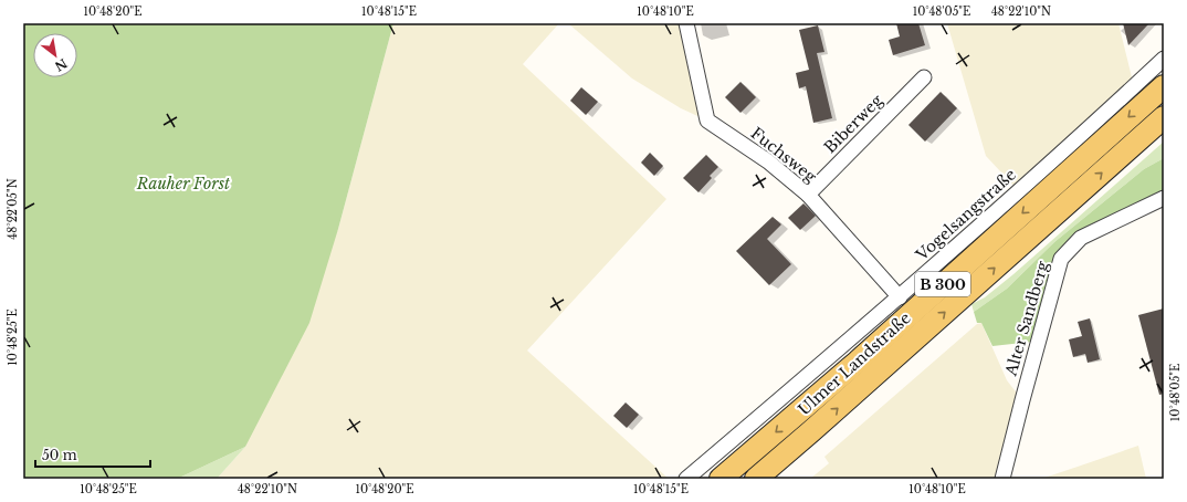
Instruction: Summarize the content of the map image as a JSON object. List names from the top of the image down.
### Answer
{
  "streets": {
    "main road": ["B 300", "Ulmer Landstraße"],
    "street": [
      "Biberweg",
      "Fuchsweg",
      "Vogelsangstraße",
      "Alter Sandberg"
    ]
  },
  "crossings": [
    ["Biberweg", "Fuchsweg"],
    ["Fuchsweg", "Vogelsangstraße"]
  ],
  "parks": ["Rauher Forst"],
  "scale_bar": "50 m",
  "north": "bottom right",
  "coordinates": [
    "10°48'20\"E",
    "10°48'15\"E",
    "10°48'10\"E",
    "10°48'05\"E",
    "48°22'10\"N",
    "48°22'05\"N",
    "10°48'25\"E"
  ]
}
